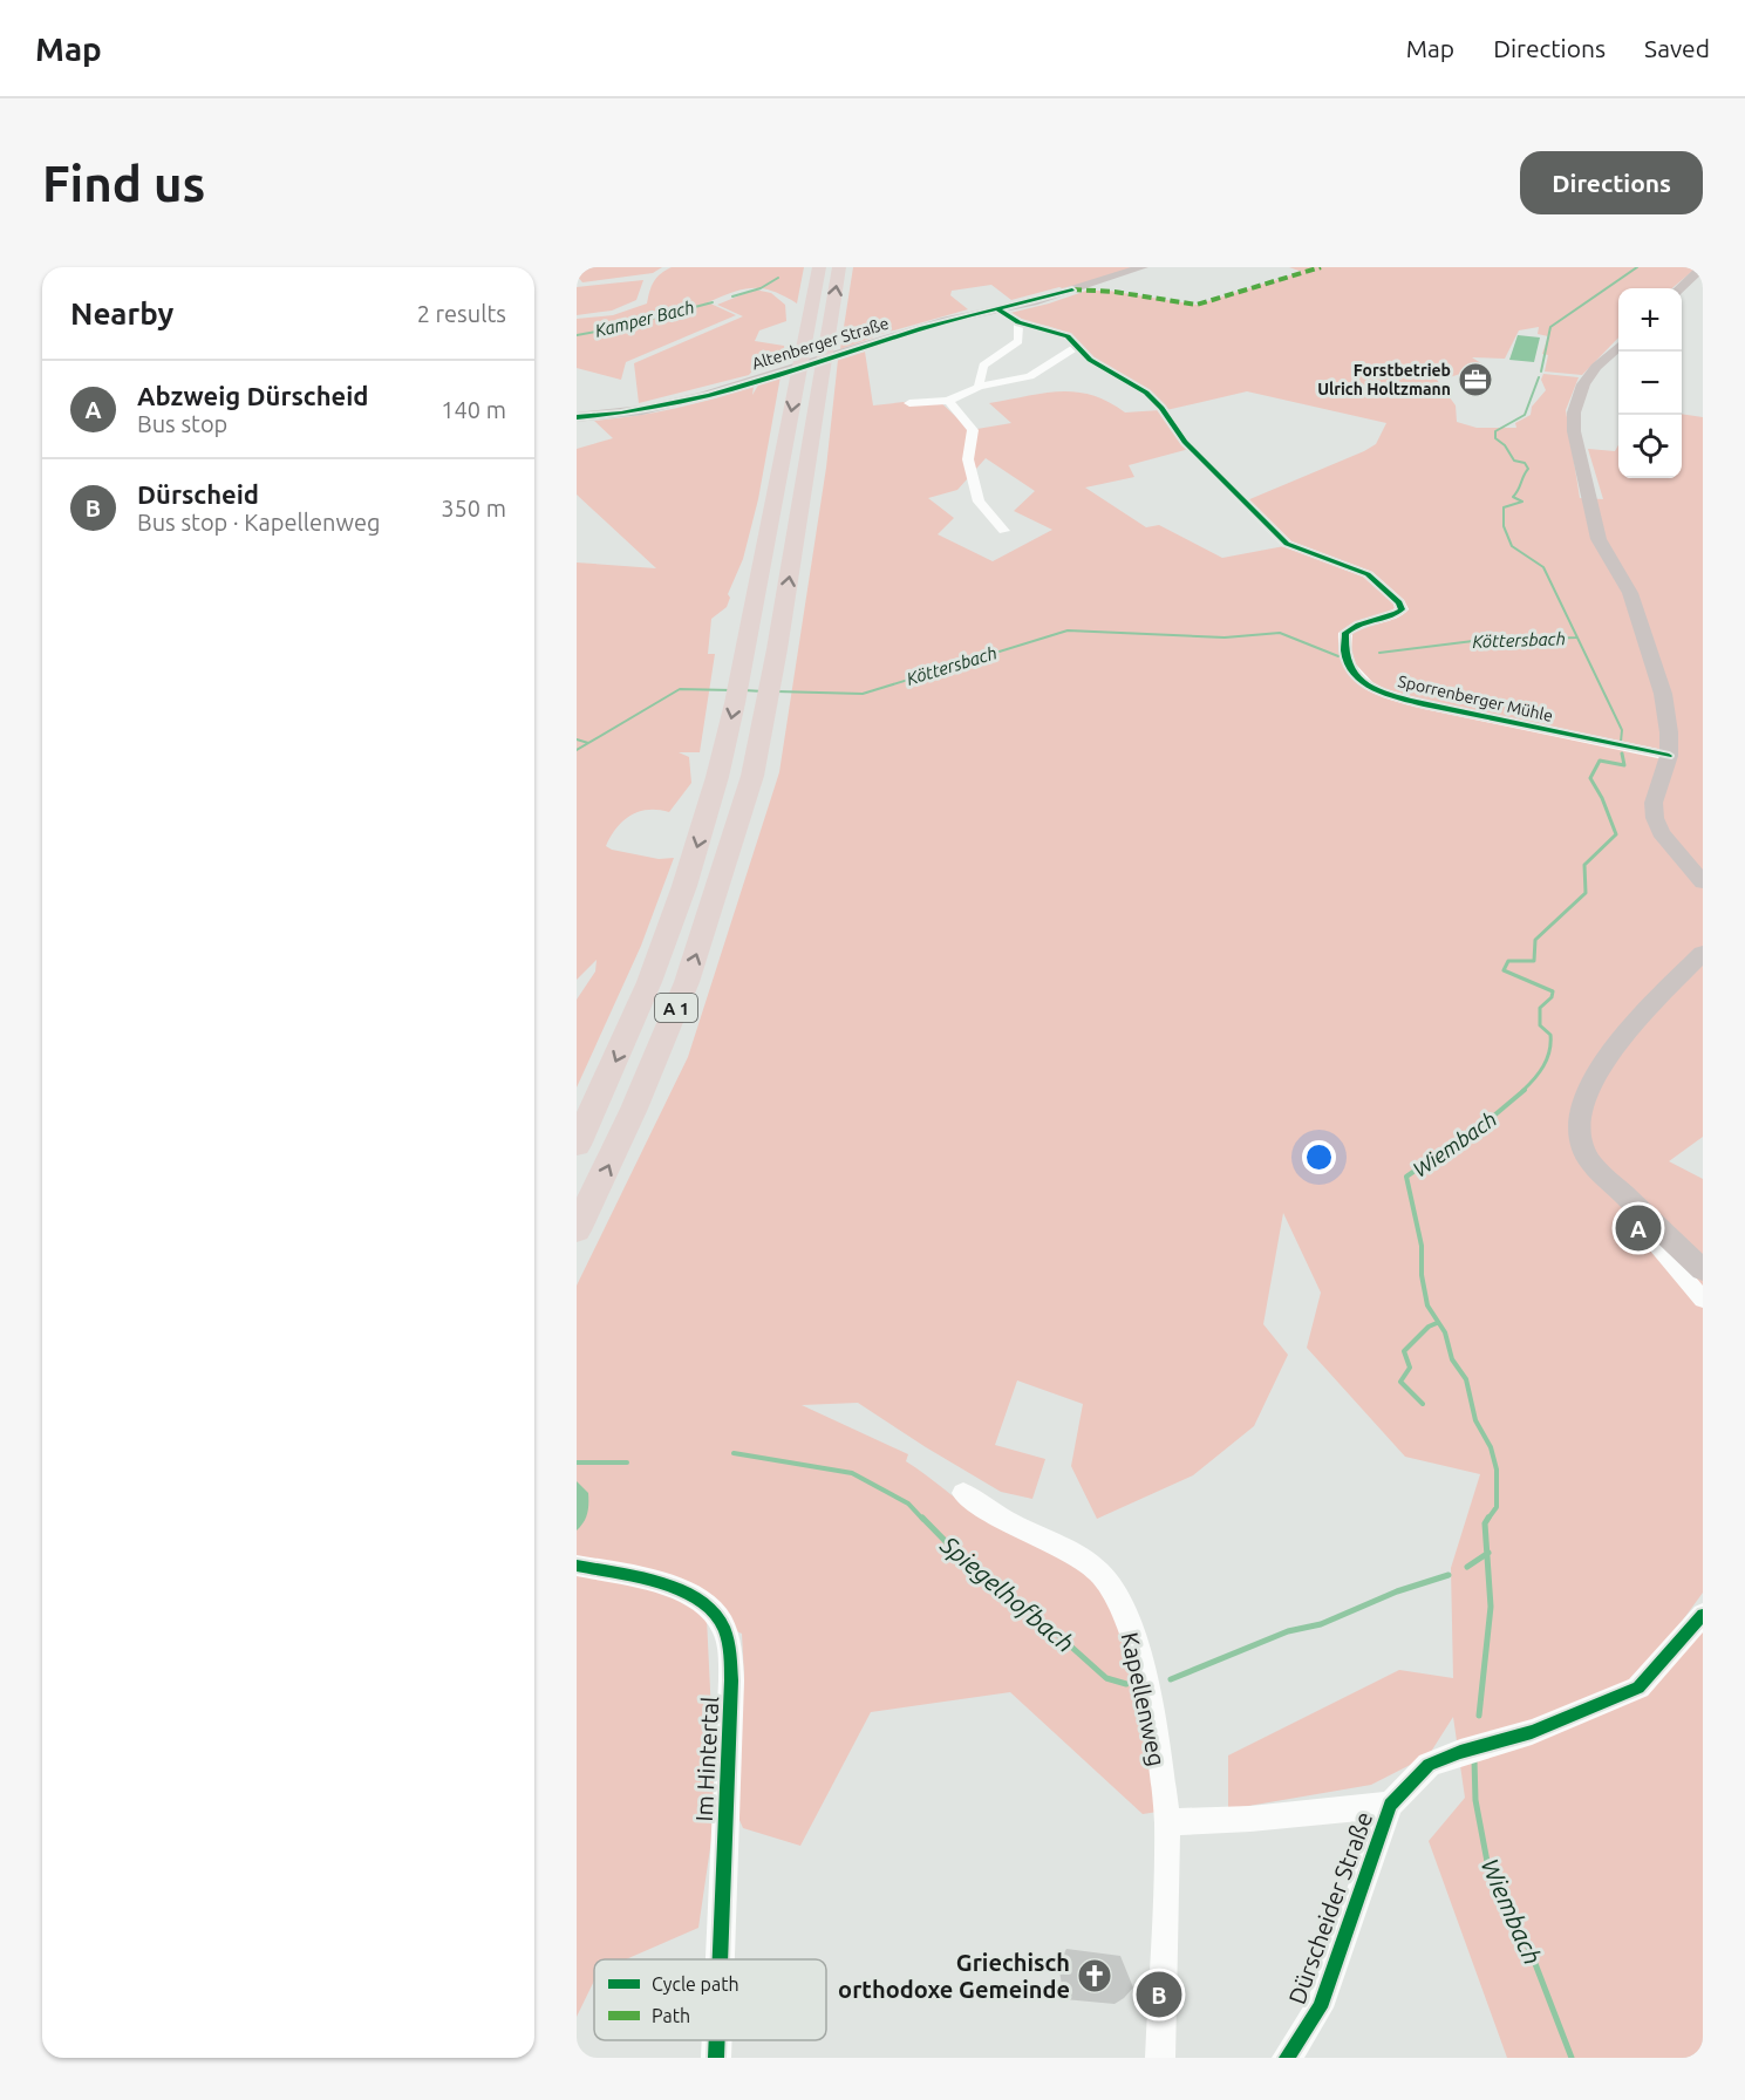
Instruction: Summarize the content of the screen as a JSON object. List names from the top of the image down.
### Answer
{
  "streets": {
    "highway": ["A 1"],
    "main road": ["Altenberger Straße"],
    "street": [
      "Sporrenberger Mühle",
      "Kapellenweg",
      "Im Hintertal",
      "Dürscheider Straße"
    ]
  },
  "crossings": [
    ["Altenberger Straße", "Sporrenberger Mühle"]
  ],
  "water": [
    "Kamper Bach",
    "Köttersbach",
    "Wiembach",
    "Spiegelhofbach"
  ],
  "places": {
    "office": ["Forstbetrieb Ulrich Holtzmann"],
    "church": ["Griechisch orthodoxe Gemeinde"]
  },
  "legend": ["Cycle path", "Path"],
  "page": {
    "header": "Map",
    "nav": ["Map", "Directions", "Saved"],
    "buttons": "Directions",
    "title": "Find us",
    "heading": ["Nearby", "2 results"],
    "map_buttons": ["+", "−"],
    "list": [
      {
        "mark": "A",
        "name": "Abzweig Dürscheid",
        "note": "Bus stop",
        "value": "140 m"
      },
      {
        "mark": "B",
        "name": "Dürscheid",
        "note": "Bus stop · Kapellenweg",
        "value": "350 m"
      }
    ],
    "pins": ["A", "B"]
  }
}
